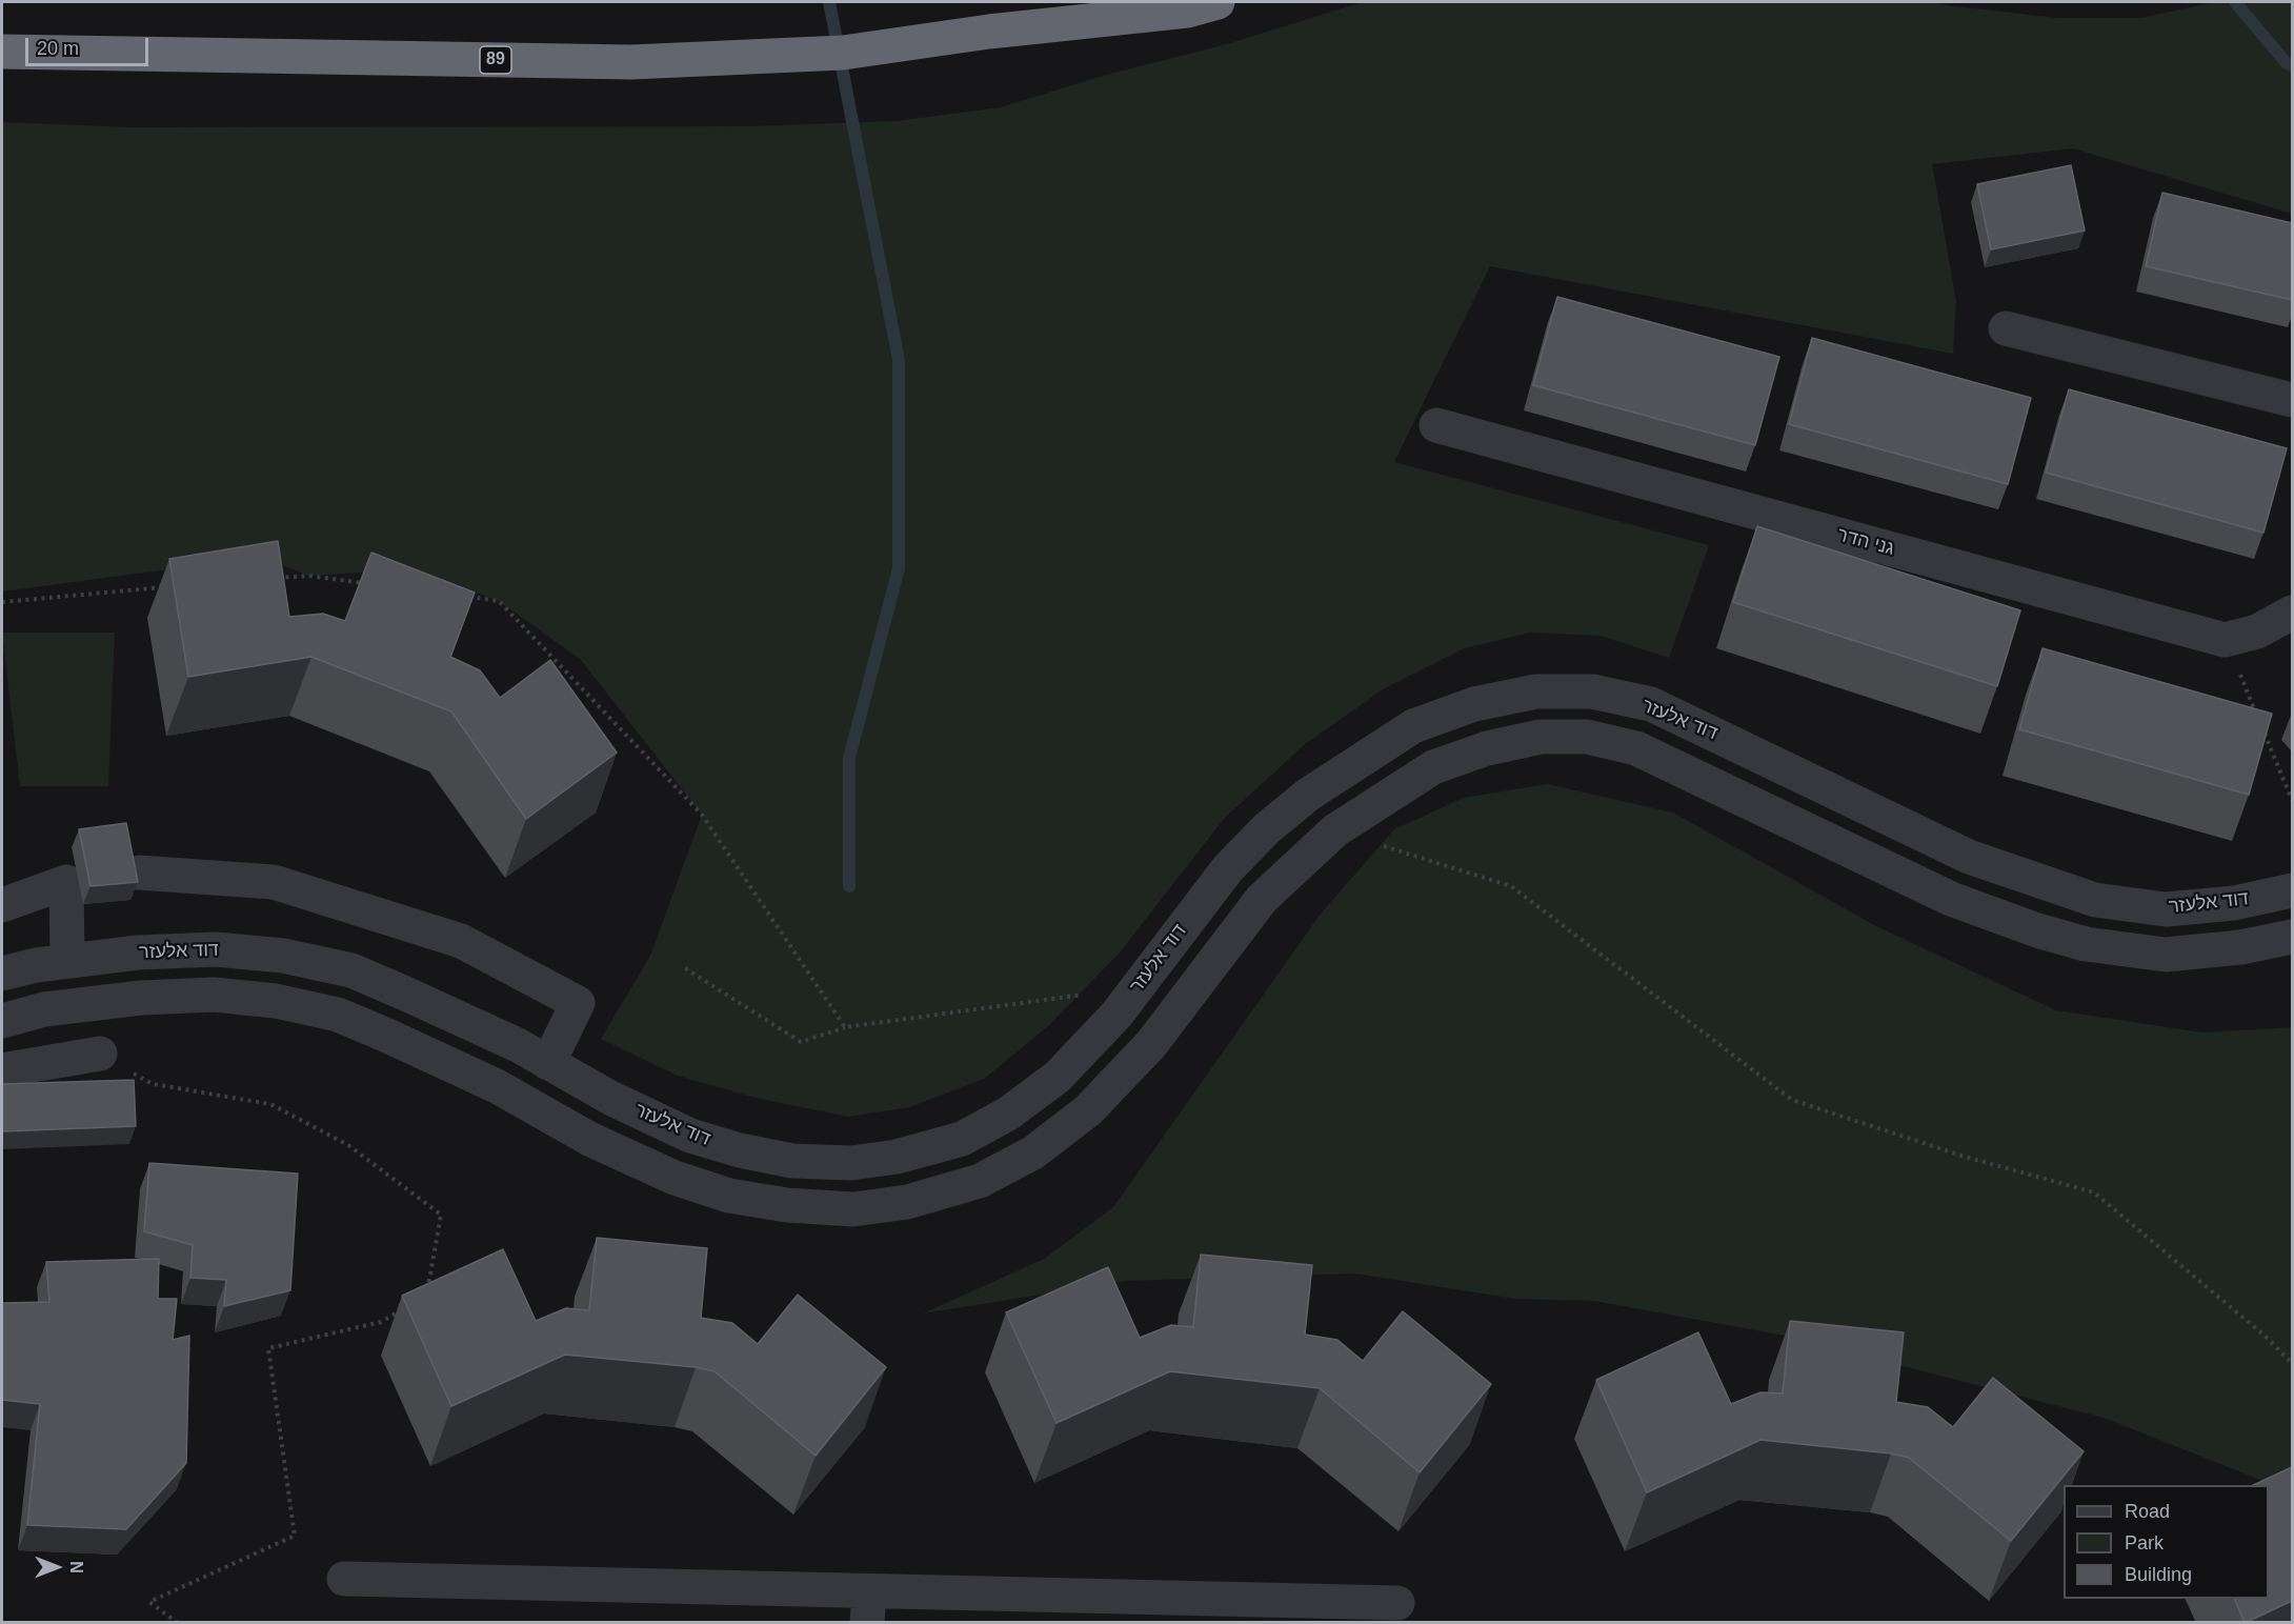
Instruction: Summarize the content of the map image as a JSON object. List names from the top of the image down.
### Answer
{
  "streets": {
    "highway": ["89"],
    "street": ["גני הדר", "דוד אלעזר"]
  },
  "legend": ["Road", "Park", "Building"],
  "scale_bar": "20 m",
  "north": "right"
}
